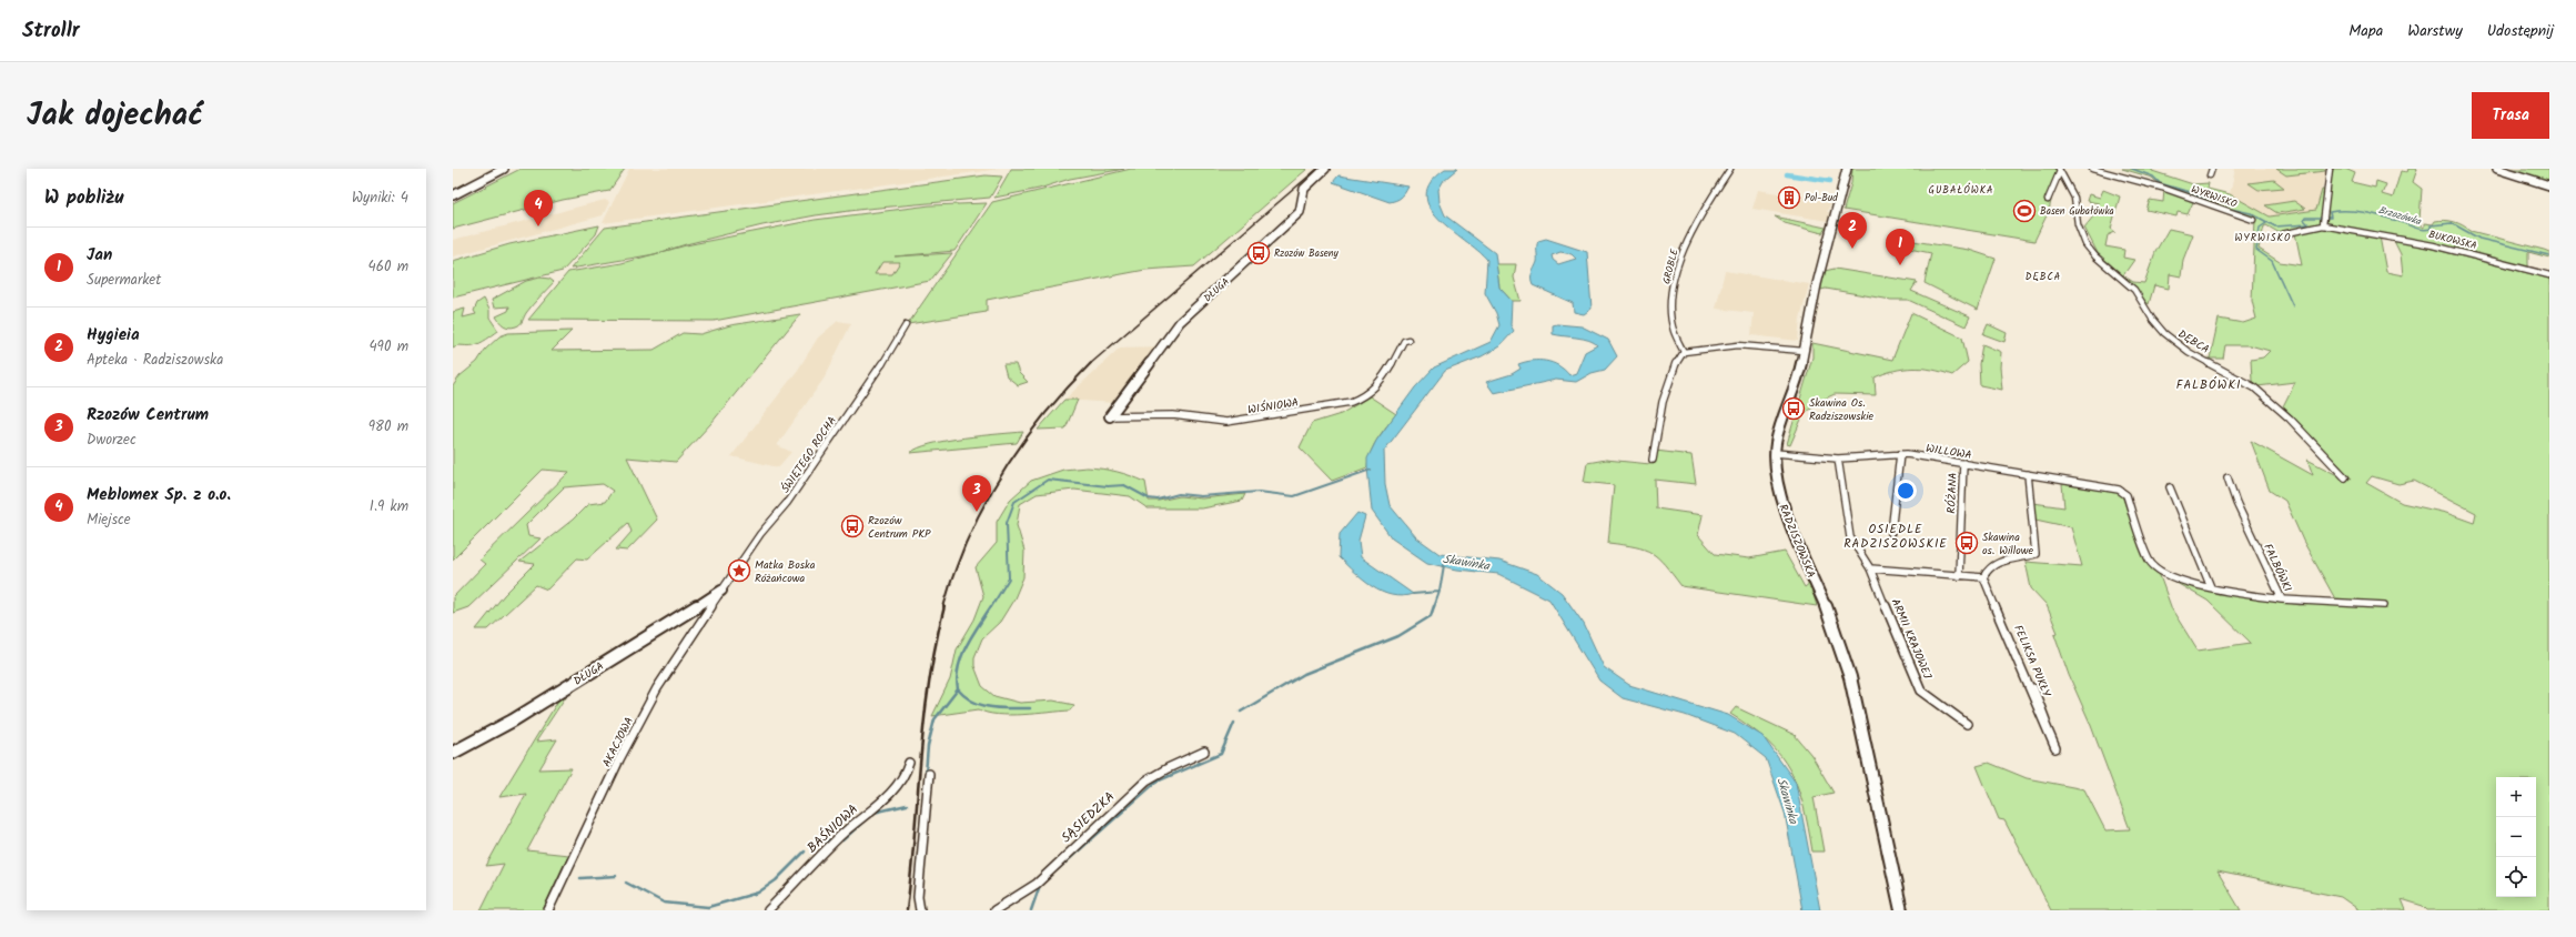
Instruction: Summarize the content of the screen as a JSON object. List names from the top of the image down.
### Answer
{
  "streets": {
    "street": [
      "WYRWISKO",
      "BUKOWSKA",
      "GROBLE",
      "DŁUGA",
      "DĘBCA",
      "WIŚNIOWA",
      "WILLOWA",
      "ŚWIĘTEGO ROCHA",
      "RÓŻANA",
      "RADZISZOWSKA",
      "FALBÓWKI",
      "ARMII KRAJOWEJ",
      "FELIKSA PUKŁY",
      "AKACJOWA",
      "SĄSIEDZKA",
      "BAŚNIOWA"
    ]
  },
  "crossings": [
    ["DŁUGA", "WIŚNIOWA"],
    ["DŁUGA", "ŚWIĘTEGO ROCHA"],
    ["DŁUGA", "AKACJOWA"],
    ["WILLOWA", "RÓŻANA"],
    ["WILLOWA", "RADZISZOWSKA"],
    ["WILLOWA", "FALBÓWKI"],
    ["WILLOWA", "ARMII KRAJOWEJ"],
    ["ŚWIĘTEGO ROCHA", "AKACJOWA"]
  ],
  "districts": [
    "GUBAŁÓWKA",
    "WYRWISKO",
    "DĘBCA",
    "FALBÓWKI",
    "OSIEDLE RADZISZOWSKIE"
  ],
  "water": ["Brzozówka", "Skawinka"],
  "places": {
    "building": ["Pol-Bud"],
    "sports": ["Basen Gubałówka"],
    "bus stop": [
      "Rzozów Baseny",
      "Skawina Os. Radziszowskie",
      "Rzozów Centrum PKP",
      "Skawina os. Willowe"
    ],
    "place": ["Matka Boska Różańcowa"]
  },
  "page": {
    "header": "Strollr",
    "nav": ["Mapa", "Warstwy", "Udostępnij"],
    "title": "Jak dojechać",
    "buttons": "Trasa",
    "heading": ["W pobliżu", "Wyniki: 4"],
    "pins": [
      "4",
      "2",
      "1",
      "3"
    ],
    "list": [
      {
        "mark": "1",
        "name": "Jan",
        "note": "Supermarket",
        "value": "460 m"
      },
      {
        "mark": "2",
        "name": "Hygieia",
        "note": "Apteka · Radziszowska",
        "value": "490 m"
      },
      {
        "mark": "3",
        "name": "Rzozów Centrum",
        "note": "Dworzec",
        "value": "980 m"
      },
      {
        "mark": "4",
        "name": "Meblomex Sp. z o.o.",
        "note": "Miejsce",
        "value": "1.9 km"
      }
    ],
    "map_buttons": ["+", "−"]
  }
}
